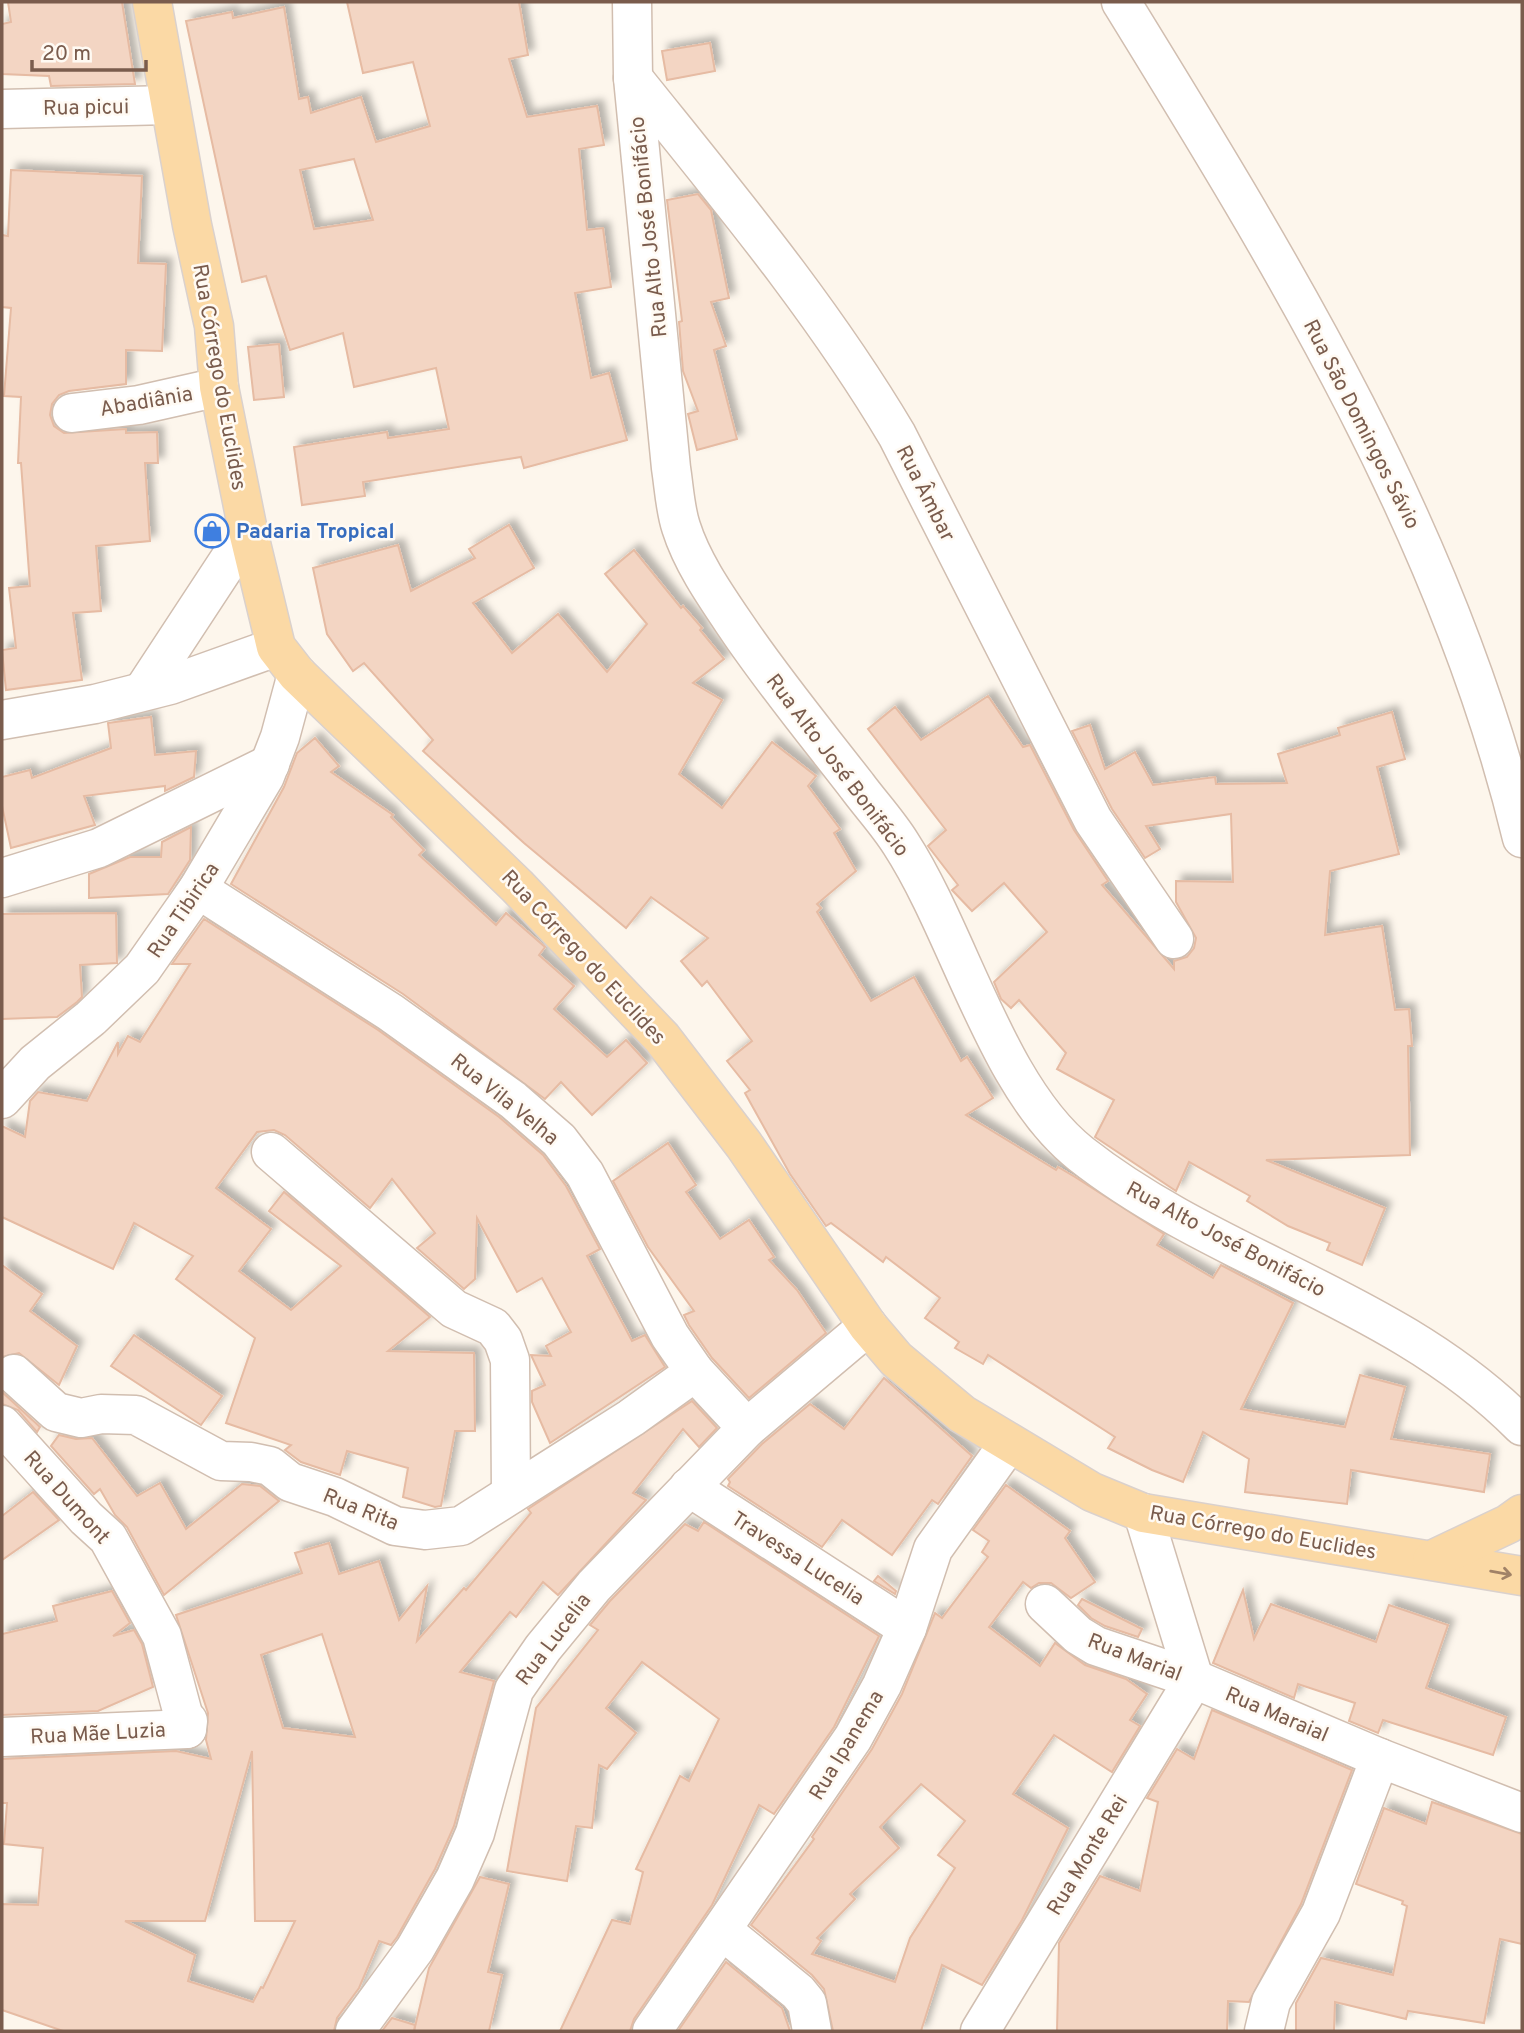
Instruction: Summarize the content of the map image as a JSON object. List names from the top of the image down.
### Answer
{
  "streets": {
    "main road": ["Rua Córrego do Euclides"],
    "street": [
      "Rua picui",
      "Rua Alto José Bonifácio",
      "Abadiânia",
      "Rua São Domingos Sávio",
      "Rua Âmbar",
      "Rua Tibirica",
      "Rua Vila Velha",
      "Rua Dumont",
      "Rua Rita",
      "Travessa Lucelia",
      "Rua Lucelia",
      "Rua Marial",
      "Rua Maraial",
      "Rua Mãe Luzia",
      "Rua Ipanema",
      "Rua Monte Rei"
    ]
  },
  "crossings": [
    ["Rua picui", "Rua Córrego do Euclides"],
    ["Rua Alto José Bonifácio", "Rua Âmbar"],
    ["Rua Córrego do Euclides", "Abadiânia"],
    ["Rua Córrego do Euclides", "Rua Tibirica"],
    ["Rua Córrego do Euclides", "Rua Lucelia"],
    ["Rua Córrego do Euclides", "Rua Ipanema"],
    ["Rua Tibirica", "Rua Vila Velha"],
    ["Rua Vila Velha", "Rua Rita"],
    ["Rua Vila Velha", "Rua Lucelia"],
    ["Rua Dumont", "Rua Mãe Luzia"],
    ["Travessa Lucelia", "Rua Lucelia"],
    ["Travessa Lucelia", "Rua Ipanema"],
    ["Rua Marial", "Rua Maraial"],
    ["Rua Marial", "Rua Monte Rei"],
    ["Rua Maraial", "Rua Monte Rei"]
  ],
  "places": {
    "shop": ["Padaria Tropical"]
  },
  "scale_bar": "20 m"
}
